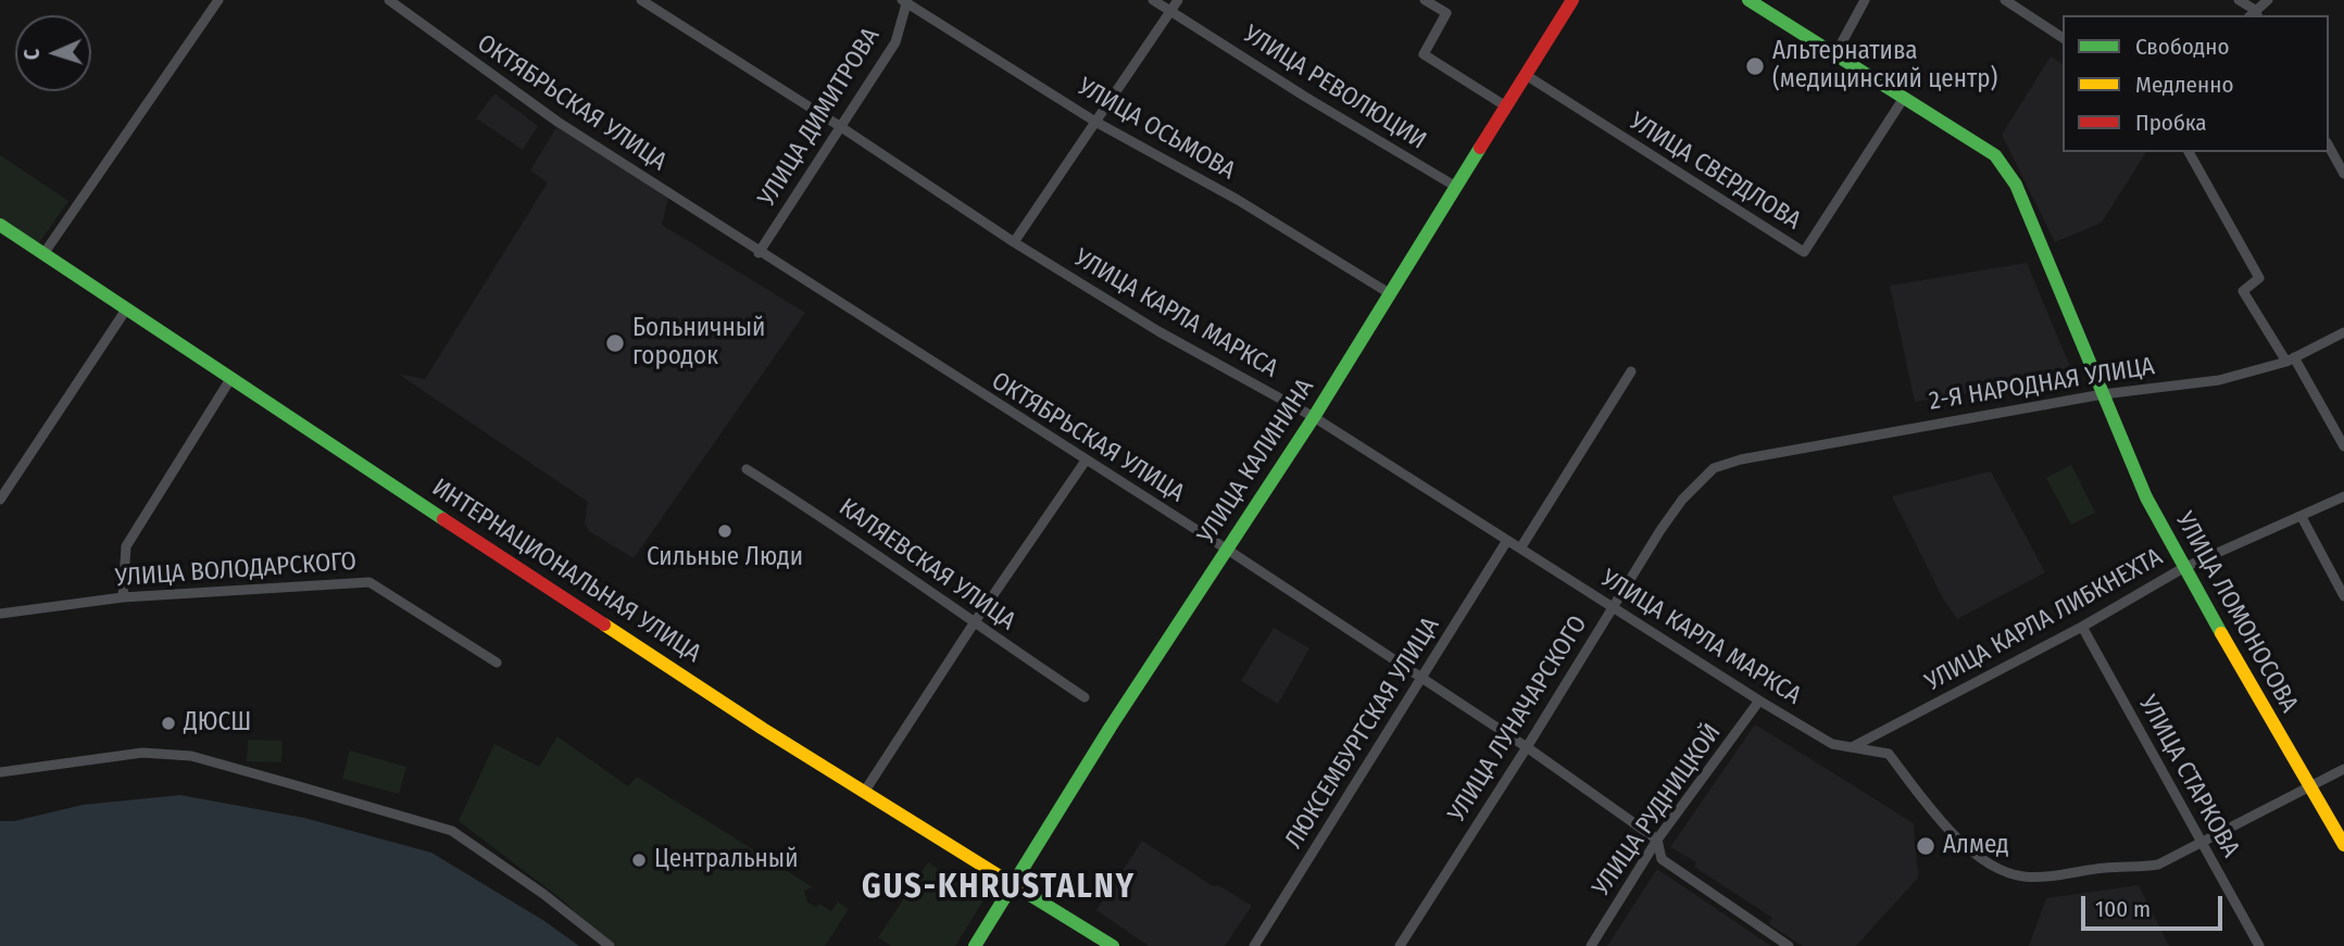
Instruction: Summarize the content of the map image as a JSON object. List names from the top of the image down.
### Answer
{
  "streets": {
    "main road": ["УЛИЦА КАЛИНИНА", "ИНТЕРНАЦИОНАЛЬНАЯ УЛИЦА", "УЛИЦА ЛОМОНОСОВА"],
    "street": [
      "УЛИЦА РЕВОЛЮЦИИ",
      "ОКТЯБРЬСКАЯ УЛИЦА",
      "УЛИЦА ДИМИТРОВА",
      "УЛИЦА ОСЬМОВА",
      "УЛИЦА СВЕРДЛОВА",
      "УЛИЦА КАРЛА МАРКСА",
      "2-Я НАРОДНАЯ УЛИЦА",
      "КАЛЯЕВСКАЯ УЛИЦА",
      "УЛИЦА ВОЛОДАРСКОГО",
      "УЛИЦА КАРЛА ЛИБКНЕХТА",
      "УЛИЦА ЛУНАЧАРСКОГО",
      "ЛЮКСЕМБУРГСКАЯ УЛИЦА",
      "УЛИЦА СТАРКОВА",
      "УЛИЦА РУДНИЦКОЙ"
    ]
  },
  "crossings": [
    ["УЛИЦА РЕВОЛЮЦИИ", "УЛИЦА КАЛИНИНА"],
    ["ОКТЯБРЬСКАЯ УЛИЦА", "УЛИЦА ДИМИТРОВА"],
    ["ОКТЯБРЬСКАЯ УЛИЦА", "УЛИЦА КАЛИНИНА"],
    ["ОКТЯБРЬСКАЯ УЛИЦА", "УЛИЦА ЛУНАЧАРСКОГО"],
    ["ОКТЯБРЬСКАЯ УЛИЦА", "ЛЮКСЕМБУРГСКАЯ УЛИЦА"],
    ["ОКТЯБРЬСКАЯ УЛИЦА", "УЛИЦА РУДНИЦКОЙ"],
    ["УЛИЦА ДИМИТРОВА", "УЛИЦА ОСЬМОВА"],
    ["УЛИЦА ДИМИТРОВА", "УЛИЦА КАРЛА МАРКСА"],
    ["УЛИЦА ОСЬМОВА", "УЛИЦА КАЛИНИНА"],
    ["УЛИЦА СВЕРДЛОВА", "УЛИЦА КАЛИНИНА"],
    ["УЛИЦА СВЕРДЛОВА", "УЛИЦА ЛОМОНОСОВА"],
    ["УЛИЦА КАРЛА МАРКСА", "УЛИЦА КАЛИНИНА"],
    ["УЛИЦА КАРЛА МАРКСА", "УЛИЦА ЛОМОНОСОВА"],
    ["УЛИЦА КАРЛА МАРКСА", "УЛИЦА КАРЛА ЛИБКНЕХТА"],
    ["УЛИЦА КАРЛА МАРКСА", "УЛИЦА ЛУНАЧАРСКОГО"],
    ["УЛИЦА КАРЛА МАРКСА", "ЛЮКСЕМБУРГСКАЯ УЛИЦА"],
    ["УЛИЦА КАРЛА МАРКСА", "УЛИЦА СТАРКОВА"],
    ["УЛИЦА КАРЛА МАРКСА", "УЛИЦА РУДНИЦКОЙ"],
    ["2-Я НАРОДНАЯ УЛИЦА", "УЛИЦА ЛОМОНОСОВА"],
    ["2-Я НАРОДНАЯ УЛИЦА", "УЛИЦА ЛУНАЧАРСКОГО"],
    ["УЛИЦА КАЛИНИНА", "ИНТЕРНАЦИОНАЛЬНАЯ УЛИЦА"],
    ["УЛИЦА ЛОМОНОСОВА", "УЛИЦА КАРЛА ЛИБКНЕХТА"],
    ["УЛИЦА КАРЛА ЛИБКНЕХТА", "УЛИЦА СТАРКОВА"]
  ],
  "districts": ["GUS-KHRUSTALNY"],
  "places": [
    "Альтернатива (медицинский центр)",
    "Больничный городок",
    "Сильные Люди",
    "ДЮСШ",
    "Алмед",
    "Центральный"
  ],
  "legend": ["Свободно", "Медленно", "Пробка"],
  "scale_bar": "100 m",
  "north": "left"
}
